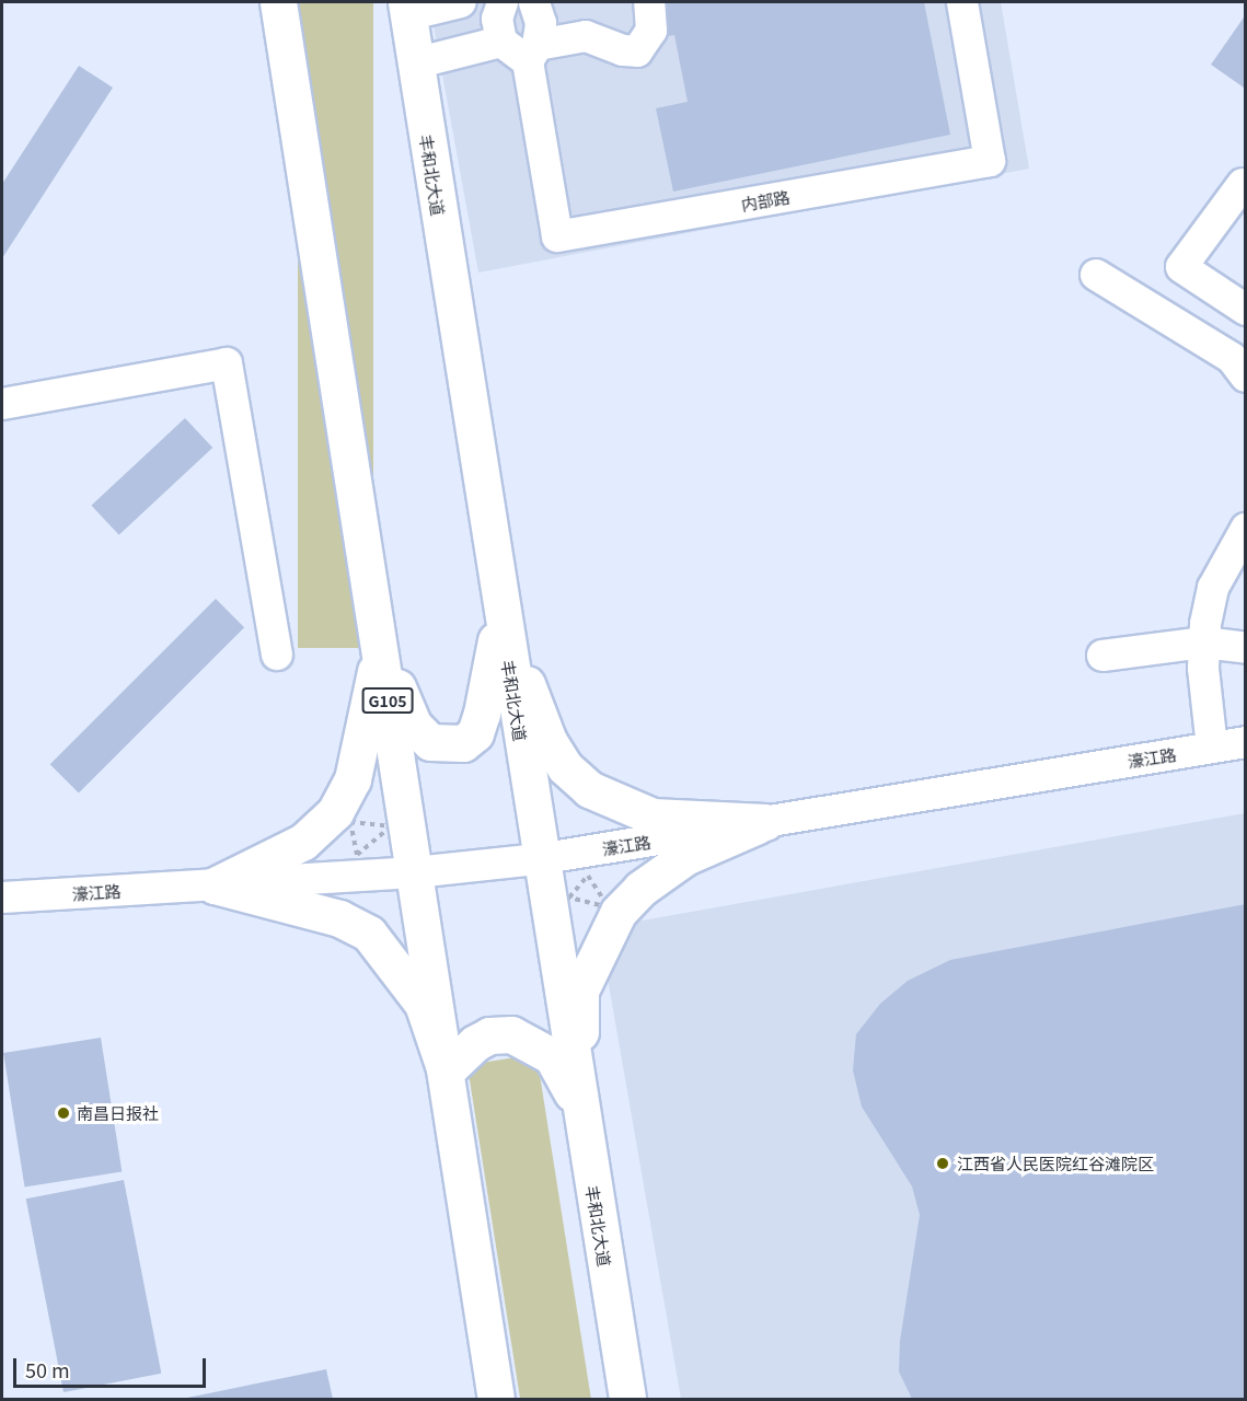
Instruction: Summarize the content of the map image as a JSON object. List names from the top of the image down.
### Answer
{
  "streets": {
    "highway": ["丰和北大道", "G105"],
    "street": ["内部路", "濠江路"]
  },
  "crossings": [
    ["丰和北大道", "濠江路"],
    ["G105", "濠江路"]
  ],
  "places": ["南昌日报社", "江西省人民医院红谷滩院区"],
  "scale_bar": "50 m"
}
